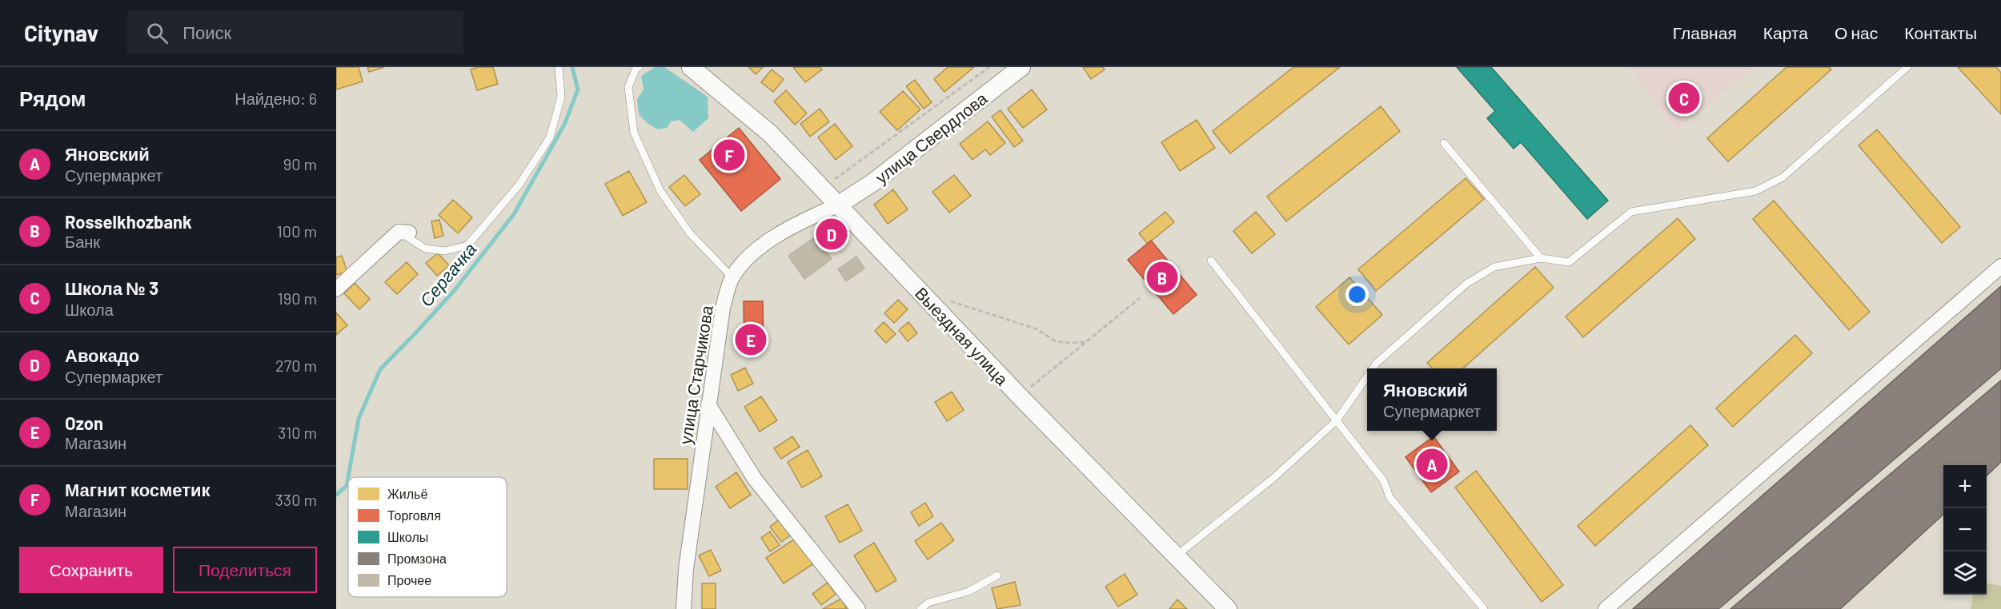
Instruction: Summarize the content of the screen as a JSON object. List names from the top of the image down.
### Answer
{
  "streets": {
    "street": ["улица Свердлова", "Выездная улица", "улица Старчикова"]
  },
  "crossings": [
    ["улица Свердлова", "Выездная улица"],
    ["улица Свердлова", "улица Старчикова"],
    ["Выездная улица", "улица Старчикова"]
  ],
  "water": ["Сергачка"],
  "legend": [
    "Жильё",
    "Торговля",
    "Школы",
    "Промзона",
    "Прочее"
  ],
  "page": {
    "header": "Citynav",
    "search": "Поиск",
    "nav": [
      "Главная",
      "Карта",
      "О нас",
      "Контакты"
    ],
    "heading": ["Рядом", "Найдено: 6"],
    "pins": [
      "C",
      "F",
      "D",
      "B",
      "E",
      "A"
    ],
    "list": [
      {
        "mark": "A",
        "name": "Яновский",
        "note": "Супермаркет",
        "value": "90 m"
      },
      {
        "mark": "B",
        "name": "Rosselkhozbank",
        "note": "Банк",
        "value": "100 m"
      },
      {
        "mark": "C",
        "name": "Школа № 3",
        "note": "Школа",
        "value": "190 m"
      },
      {
        "mark": "D",
        "name": "Авокадо",
        "note": "Супермаркет",
        "value": "270 m"
      },
      {
        "mark": "E",
        "name": "Ozon",
        "note": "Магазин",
        "value": "310 m"
      },
      {
        "mark": "F",
        "name": "Магнит косметик",
        "note": "Магазин",
        "value": "330 m"
      }
    ],
    "popup": ["Яновский", "Супермаркет"],
    "map_buttons": ["+", "−"],
    "buttons": ["Сохранить", "Поделиться"]
  }
}
